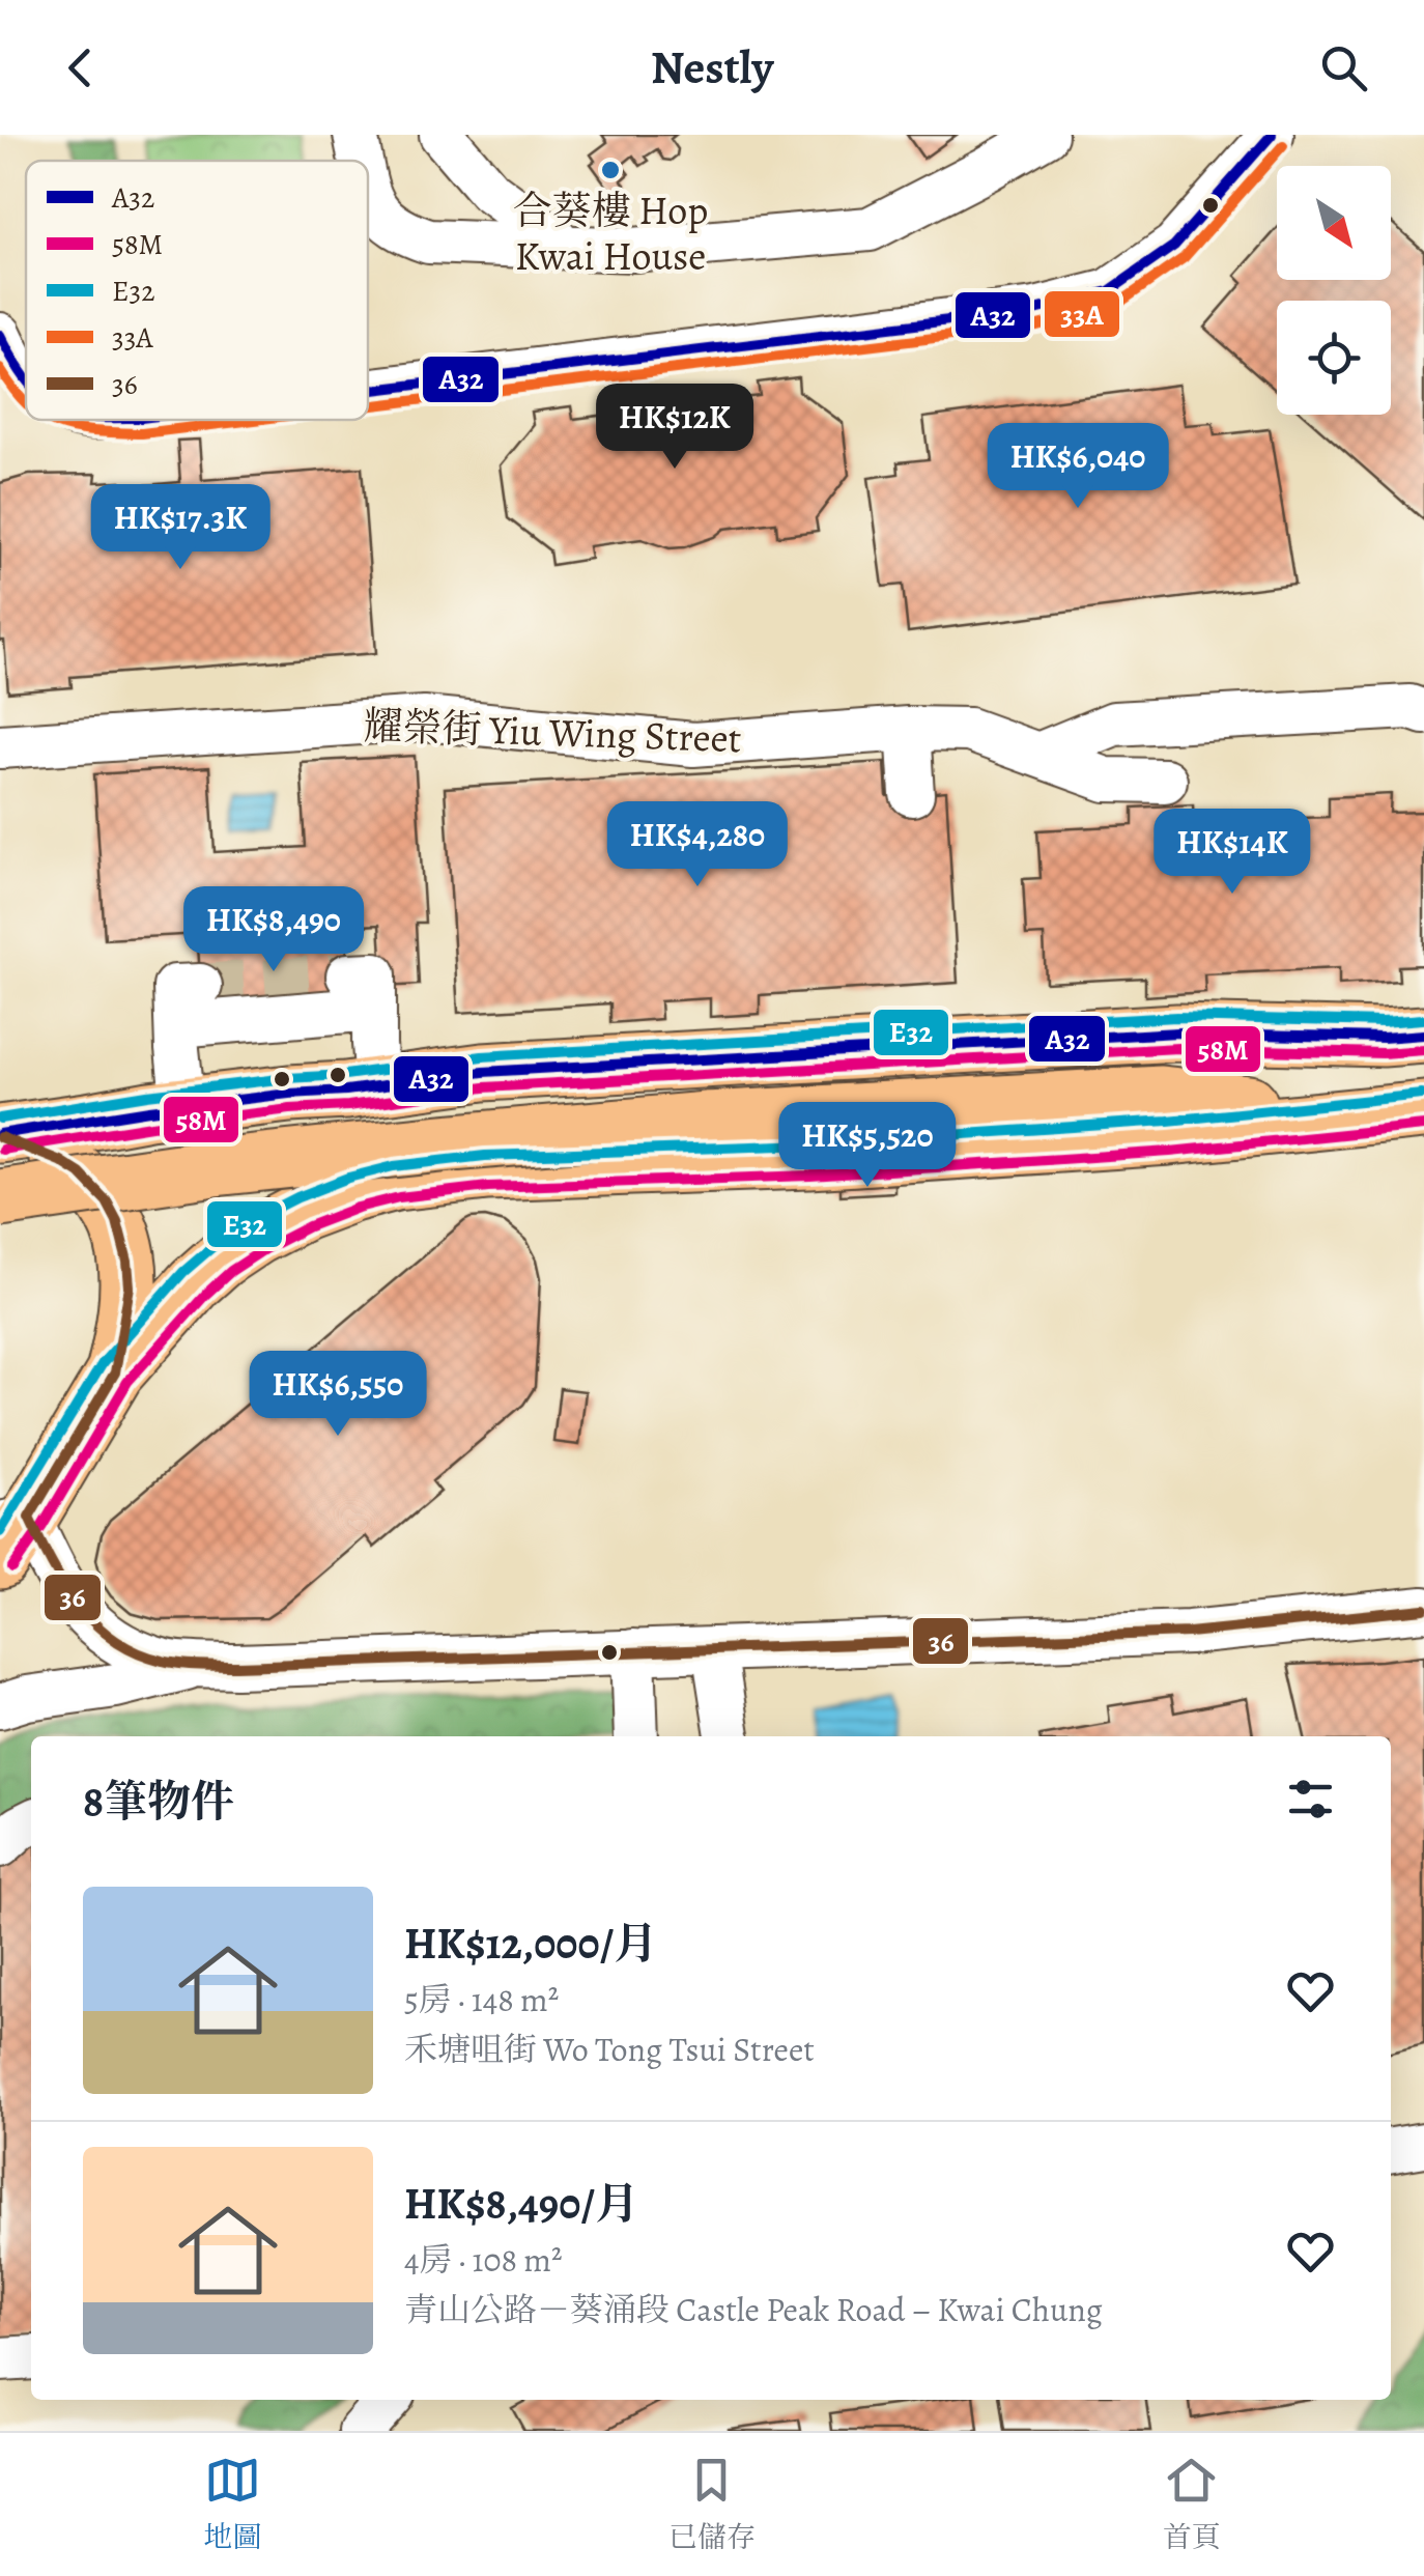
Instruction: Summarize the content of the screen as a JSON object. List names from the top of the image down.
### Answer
{
  "streets": {
    "street": ["耀榮街 Yiu Wing Street"]
  },
  "places": ["合葵樓 Hop Kwai House"],
  "lines": [
    "transit line A32",
    "transit line 33A",
    "transit line E32",
    "transit line 58M",
    "transit line 36"
  ],
  "legend": [
    "A32",
    "58M",
    "E32",
    "33A",
    "36"
  ],
  "north": "bottom right",
  "page": {
    "header": "Nestly",
    "price": [
      "HK$12K",
      "HK$6,040",
      "HK$17.3K",
      "HK$4,280",
      "HK$14K",
      "HK$8,490",
      "HK$5,520",
      "HK$6,550"
    ],
    "heading": "8筆物件",
    "list": [
      {
        "name": "HK$12,000/月",
        "note": "5房 · 148 m² · 禾塘咀街 Wo Tong Tsui Street"
      },
      {
        "name": "HK$8,490/月",
        "note": "4房 · 108 m² · 青山公路－葵涌段 Castle Peak Road – Kwai Chung"
      }
    ],
    "tabs": ["地圖", "已儲存", "首頁"]
  }
}
